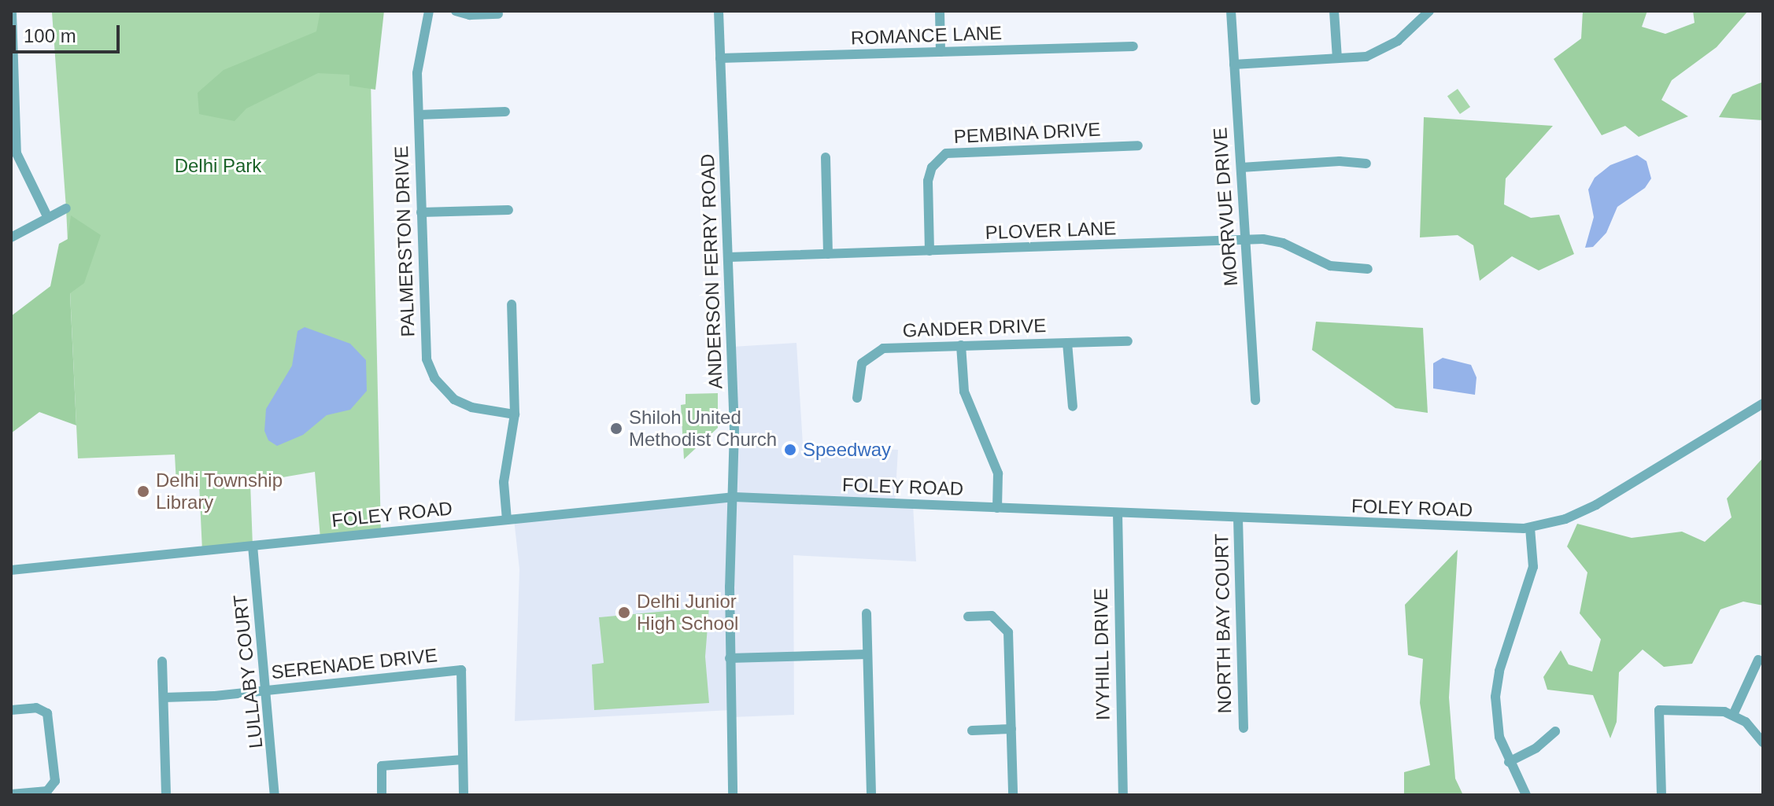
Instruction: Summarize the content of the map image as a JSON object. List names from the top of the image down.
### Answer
{
  "streets": {
    "street": [
      "ROMANCE LANE",
      "PEMBINA DRIVE",
      "MORRVUE DRIVE",
      "PLOVER LANE",
      "PALMERSTON DRIVE",
      "ANDERSON FERRY ROAD",
      "GANDER DRIVE",
      "FOLEY ROAD",
      "NORTH BAY COURT",
      "IVYHILL DRIVE",
      "SERENADE DRIVE",
      "LULLABY COURT"
    ]
  },
  "crossings": [
    ["ROMANCE LANE", "ANDERSON FERRY ROAD"],
    ["PEMBINA DRIVE", "PLOVER LANE"],
    ["MORRVUE DRIVE", "PLOVER LANE"],
    ["PLOVER LANE", "ANDERSON FERRY ROAD"],
    ["ANDERSON FERRY ROAD", "FOLEY ROAD"],
    ["FOLEY ROAD", "NORTH BAY COURT"],
    ["FOLEY ROAD", "IVYHILL DRIVE"],
    ["FOLEY ROAD", "LULLABY COURT"],
    ["SERENADE DRIVE", "LULLABY COURT"]
  ],
  "parks": ["Delhi Park"],
  "places": [
    "Shiloh United Methodist Church",
    "Speedway",
    "Delhi Township Library",
    "Delhi Junior High School"
  ],
  "scale_bar": "100 m"
}
